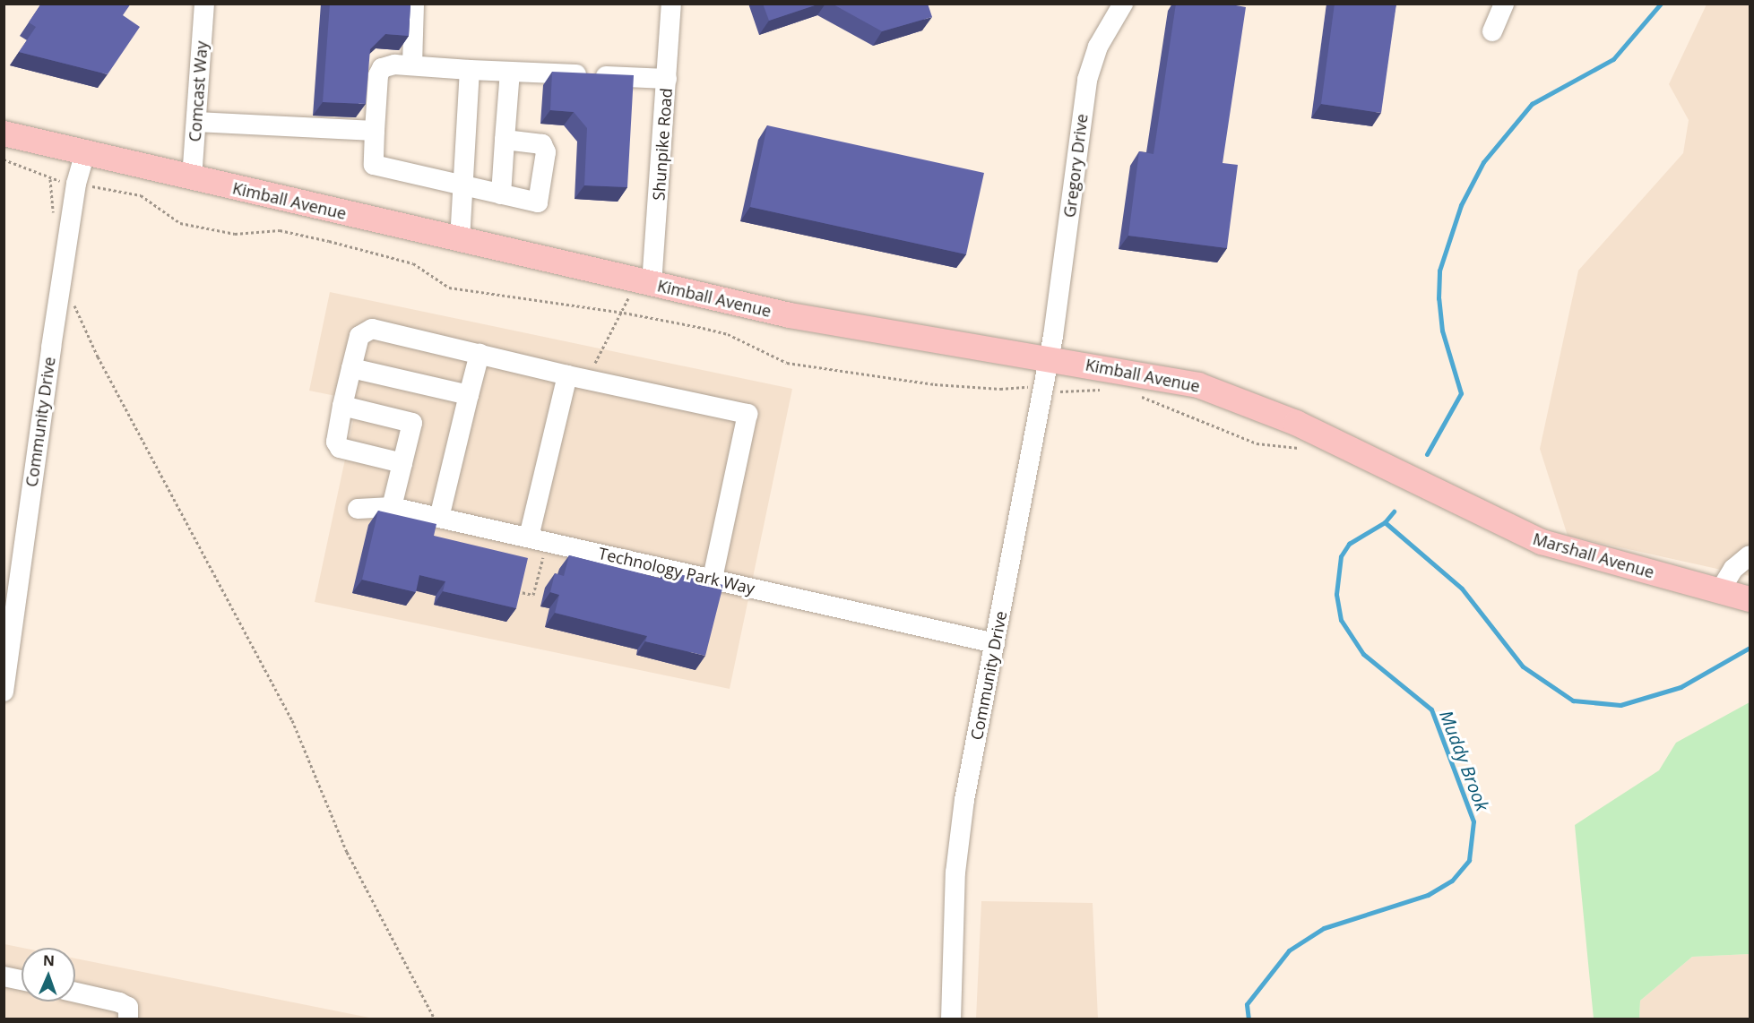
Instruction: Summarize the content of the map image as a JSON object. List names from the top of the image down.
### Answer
{
  "streets": {
    "main road": ["Kimball Avenue", "Marshall Avenue"],
    "street": [
      "Comcast Way",
      "Shunpike Road",
      "Gregory Drive",
      "Community Drive",
      "Technology Park Way"
    ]
  },
  "crossings": [
    ["Comcast Way", "Kimball Avenue"],
    ["Shunpike Road", "Kimball Avenue"],
    ["Gregory Drive", "Kimball Avenue"],
    ["Gregory Drive", "Community Drive"],
    ["Kimball Avenue", "Community Drive"],
    ["Kimball Avenue", "Marshall Avenue"],
    ["Community Drive", "Technology Park Way"]
  ],
  "water": ["Muddy Brook"],
  "north": "top"
}
